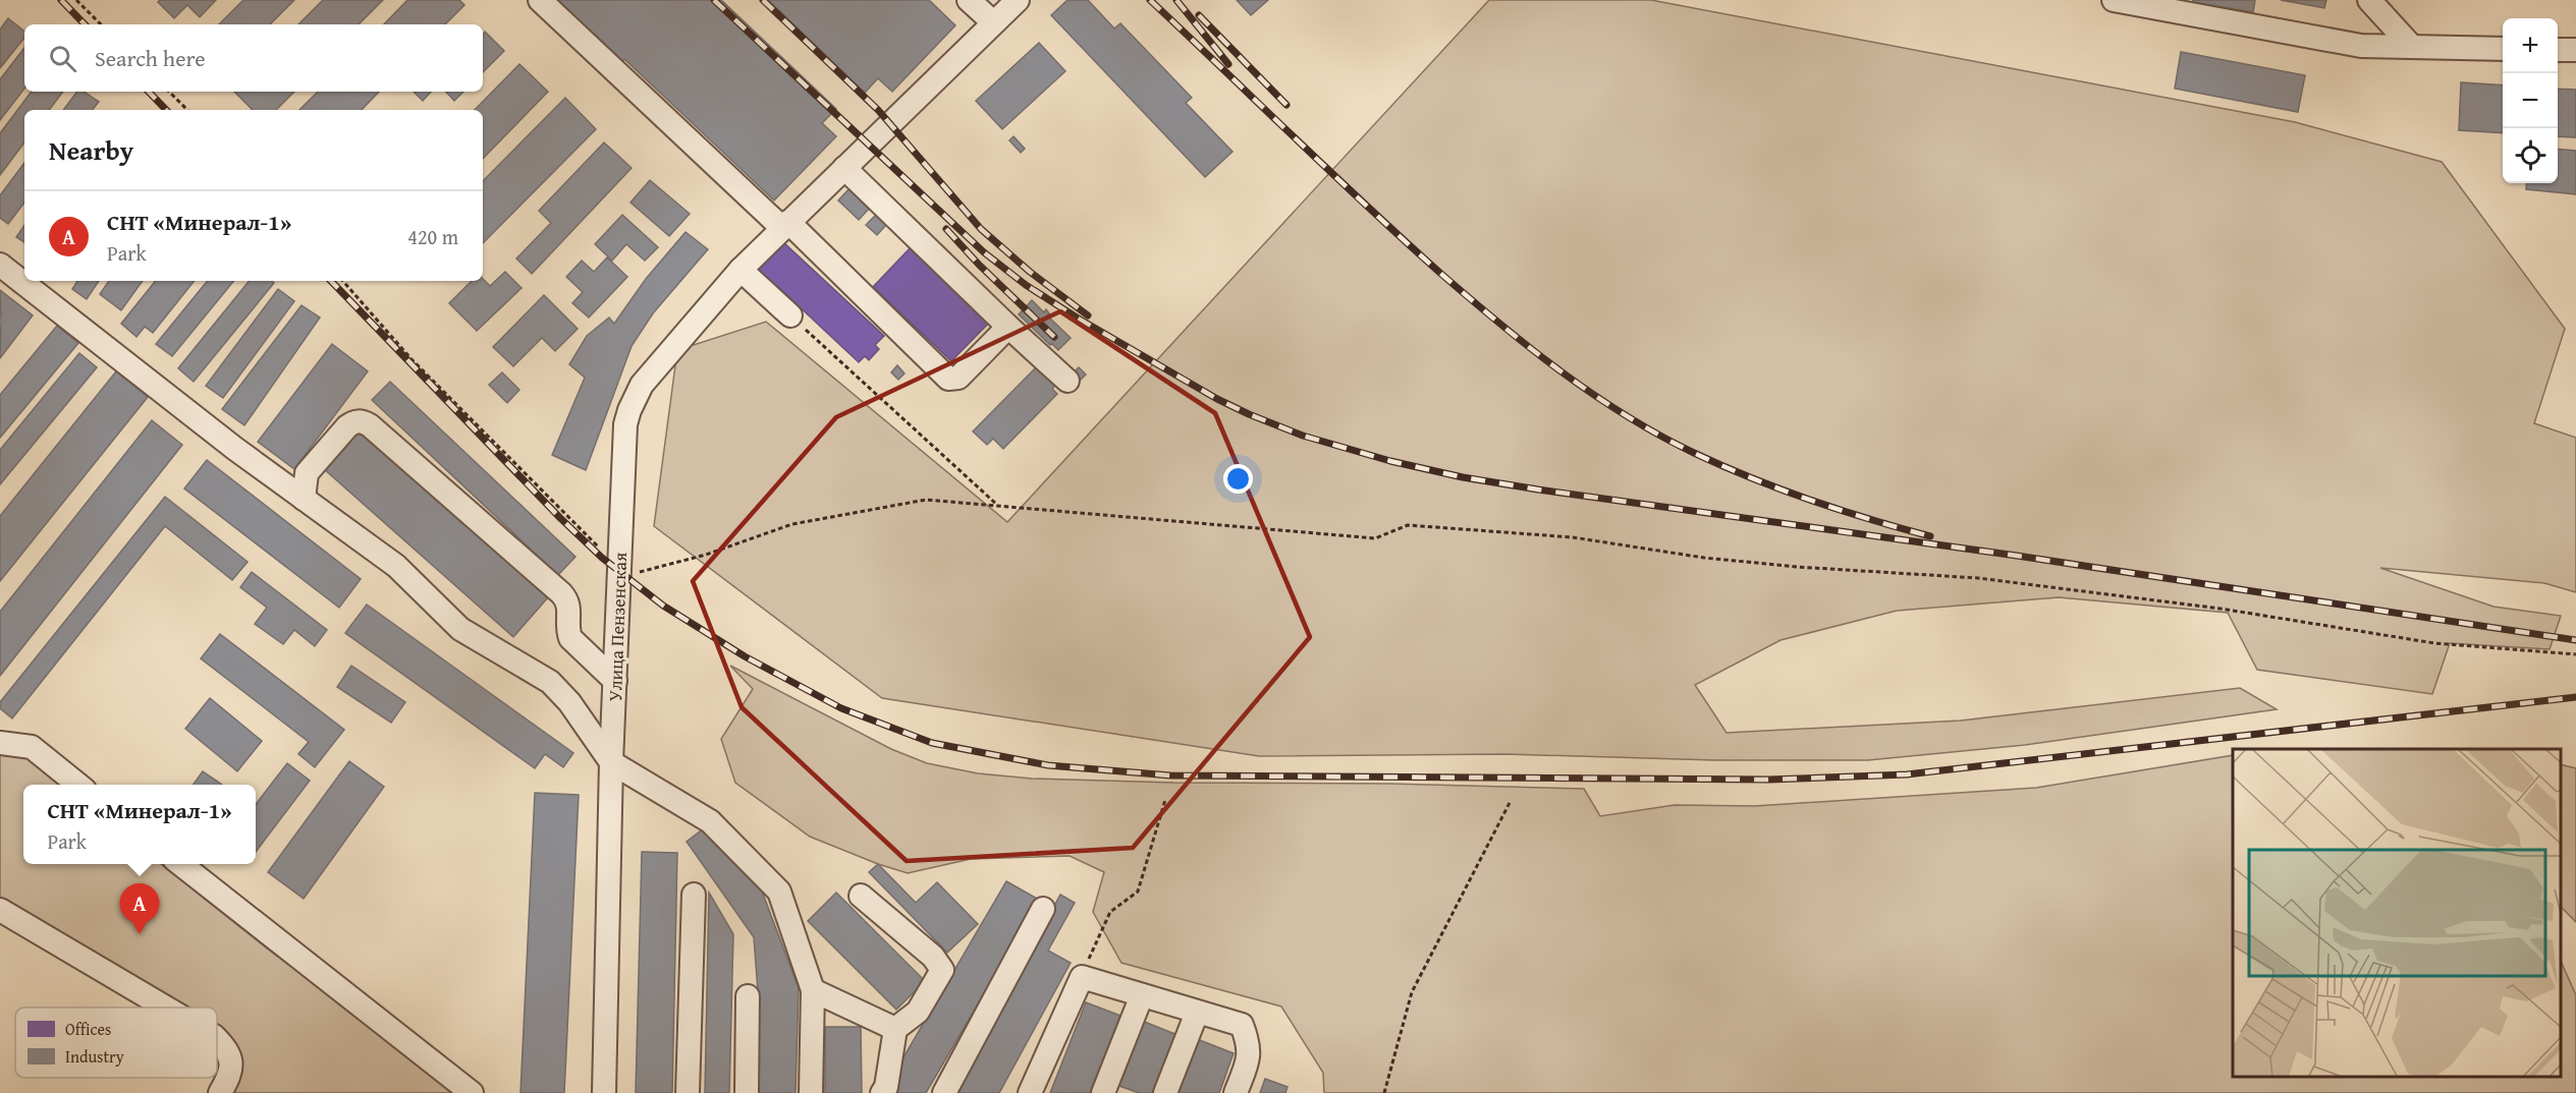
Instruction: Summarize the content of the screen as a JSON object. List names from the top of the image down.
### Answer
{
  "streets": {
    "street": ["Улица Пензенская"]
  },
  "legend": ["Offices", "Industry"],
  "page": {
    "map_buttons": ["+", "−"],
    "search": "Search here",
    "heading": "Nearby",
    "list": [
      {
        "mark": "A",
        "name": "СНТ «Минерал-1»",
        "note": "Park",
        "value": "420 m"
      }
    ],
    "popup": ["СНТ «Минерал-1»", "Park"],
    "pins": "A"
  }
}
